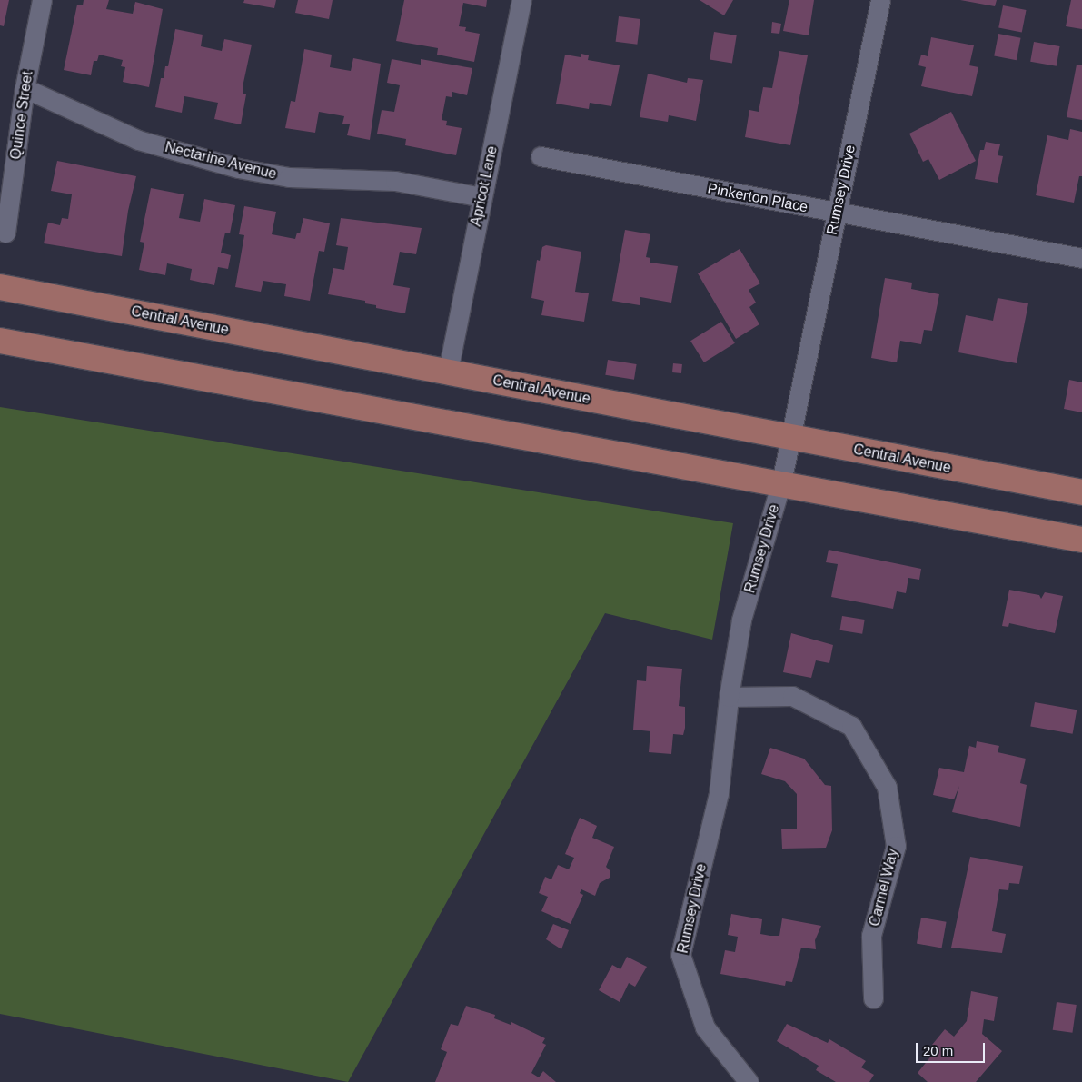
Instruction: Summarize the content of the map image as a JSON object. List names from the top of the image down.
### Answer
{
  "streets": {
    "main road": ["Central Avenue"],
    "street": [
      "Quince Street",
      "Nectarine Avenue",
      "Apricot Lane",
      "Rumsey Drive",
      "Pinkerton Place",
      "Carmel Way"
    ]
  },
  "crossings": [
    ["Quince Street", "Nectarine Avenue"],
    ["Nectarine Avenue", "Apricot Lane"],
    ["Apricot Lane", "Central Avenue"],
    ["Rumsey Drive", "Pinkerton Place"],
    ["Rumsey Drive", "Central Avenue"],
    ["Rumsey Drive", "Carmel Way"]
  ],
  "scale_bar": "20 m"
}
